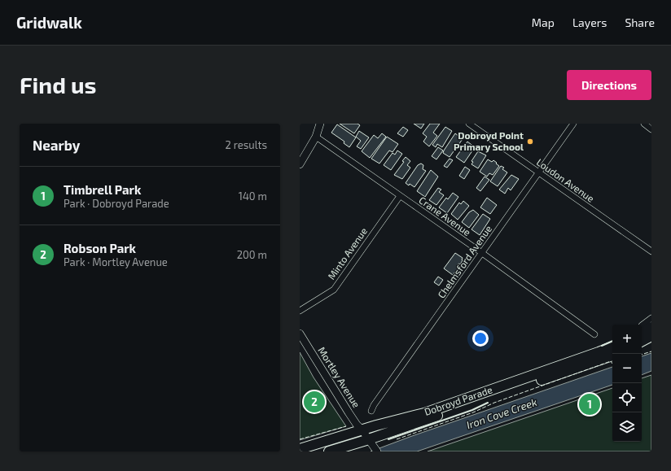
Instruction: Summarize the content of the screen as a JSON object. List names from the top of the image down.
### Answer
{
  "streets": {
    "highway": ["Dobroyd Parade"],
    "street": [
      "Loudon Avenue",
      "Crane Avenue",
      "Minto Avenue",
      "Chelmsford Avenue",
      "Mortley Avenue"
    ]
  },
  "crossings": [
    ["Loudon Avenue", "Chelmsford Avenue"],
    ["Crane Avenue", "Minto Avenue"],
    ["Crane Avenue", "Chelmsford Avenue"],
    ["Mortley Avenue", "Dobroyd Parade"]
  ],
  "water": ["Iron Cove Creek"],
  "places": ["Dobroyd Point Primary School"],
  "page": {
    "header": "Gridwalk",
    "nav": ["Map", "Layers", "Share"],
    "buttons": "Directions",
    "title": "Find us",
    "heading": ["Nearby", "2 results"],
    "list": [
      {
        "mark": "1",
        "name": "Timbrell Park",
        "note": "Park · Dobroyd Parade",
        "value": "140 m"
      },
      {
        "mark": "2",
        "name": "Robson Park",
        "note": "Park · Mortley Avenue",
        "value": "200 m"
      }
    ],
    "map_buttons": ["+", "−"],
    "pins": ["2", "1"]
  }
}
